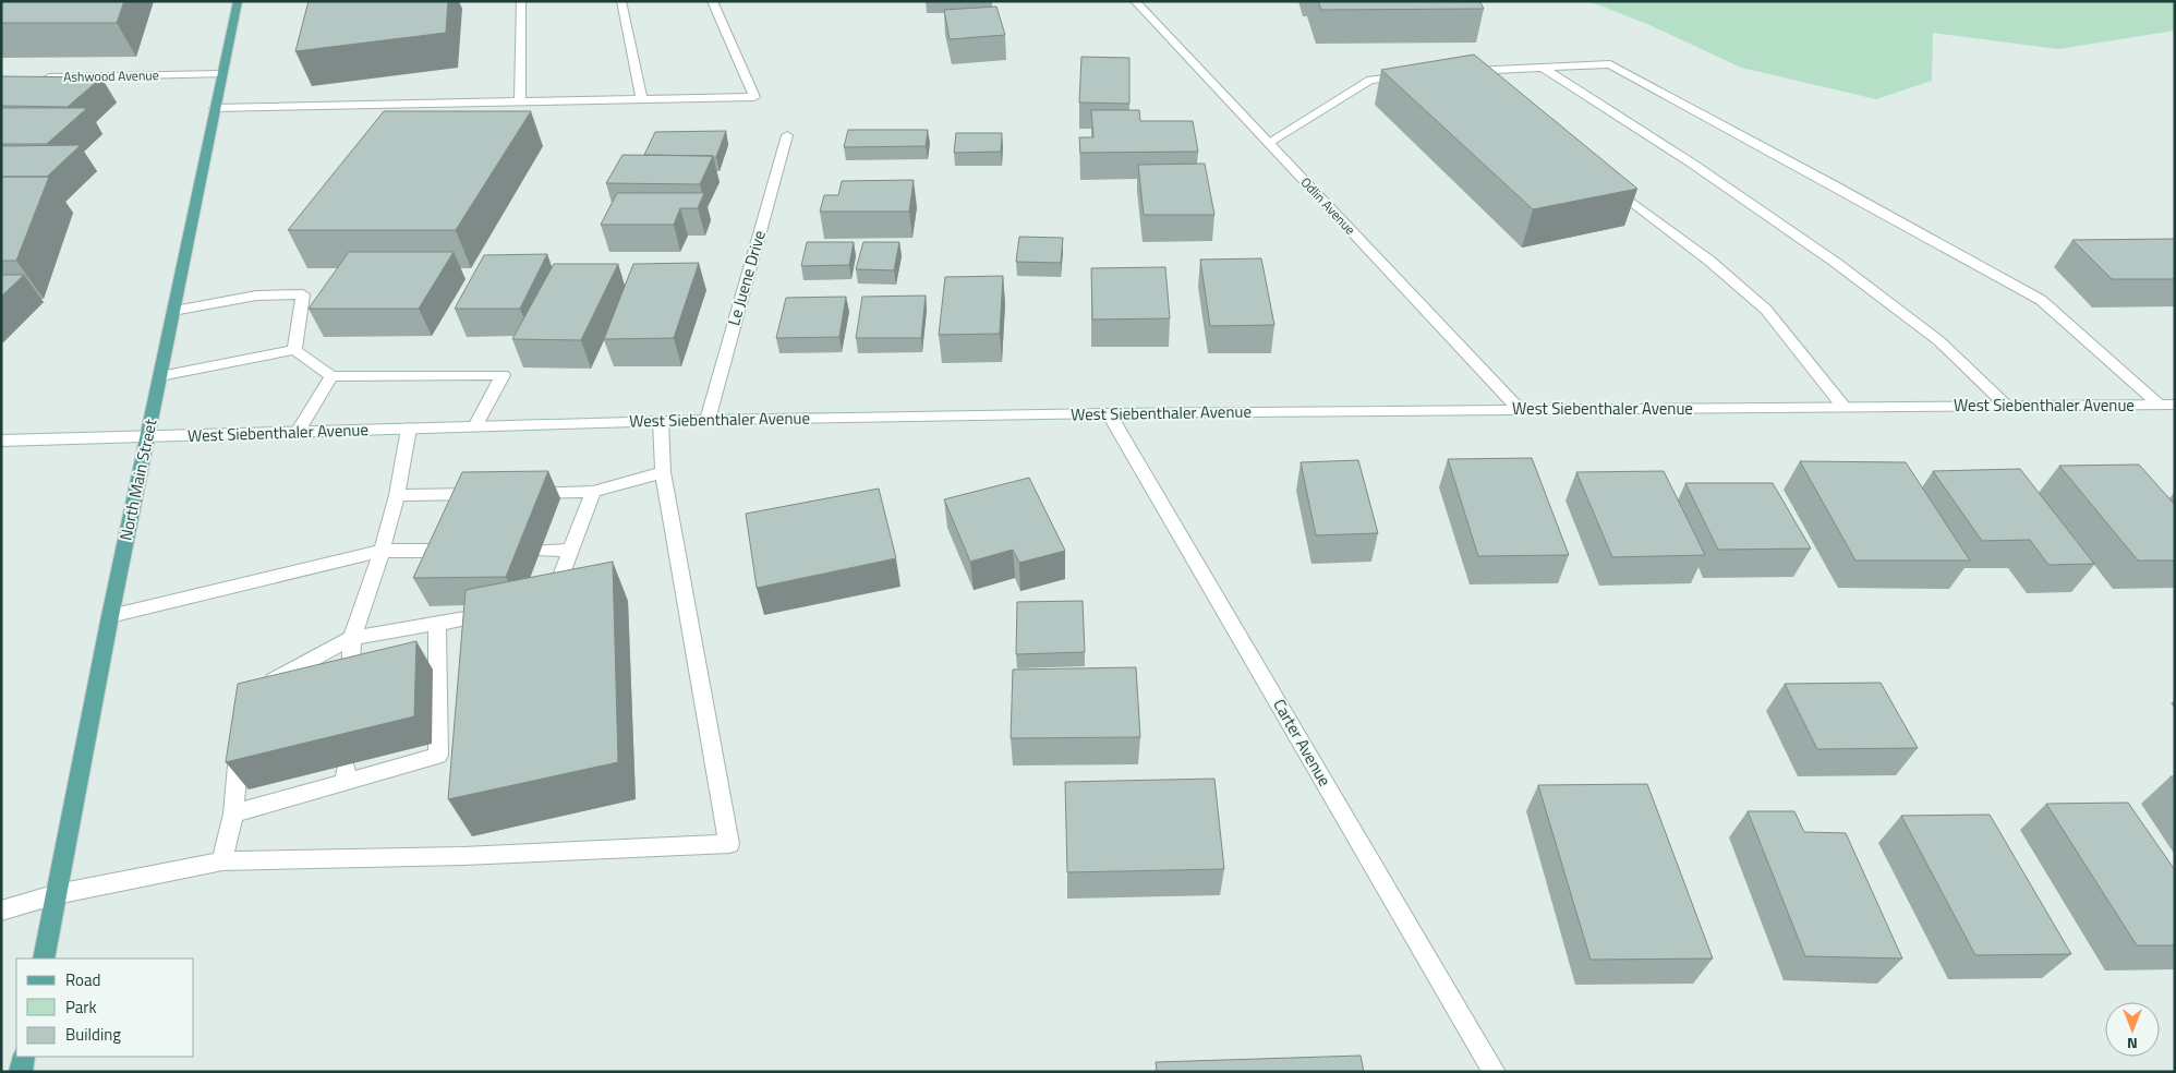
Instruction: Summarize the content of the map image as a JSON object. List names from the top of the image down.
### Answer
{
  "streets": {
    "main road": ["North Main Street"],
    "street": [
      "Ashwood Avenue",
      "Odlin Avenue",
      "Le Juene Drive",
      "West Siebenthaler Avenue",
      "Carter Avenue"
    ]
  },
  "crossings": [
    ["Ashwood Avenue", "North Main Street"],
    ["Odlin Avenue", "West Siebenthaler Avenue"],
    ["Le Juene Drive", "West Siebenthaler Avenue"],
    ["West Siebenthaler Avenue", "North Main Street"],
    ["West Siebenthaler Avenue", "Carter Avenue"]
  ],
  "legend": ["Road", "Park", "Building"],
  "north": "bottom"
}
